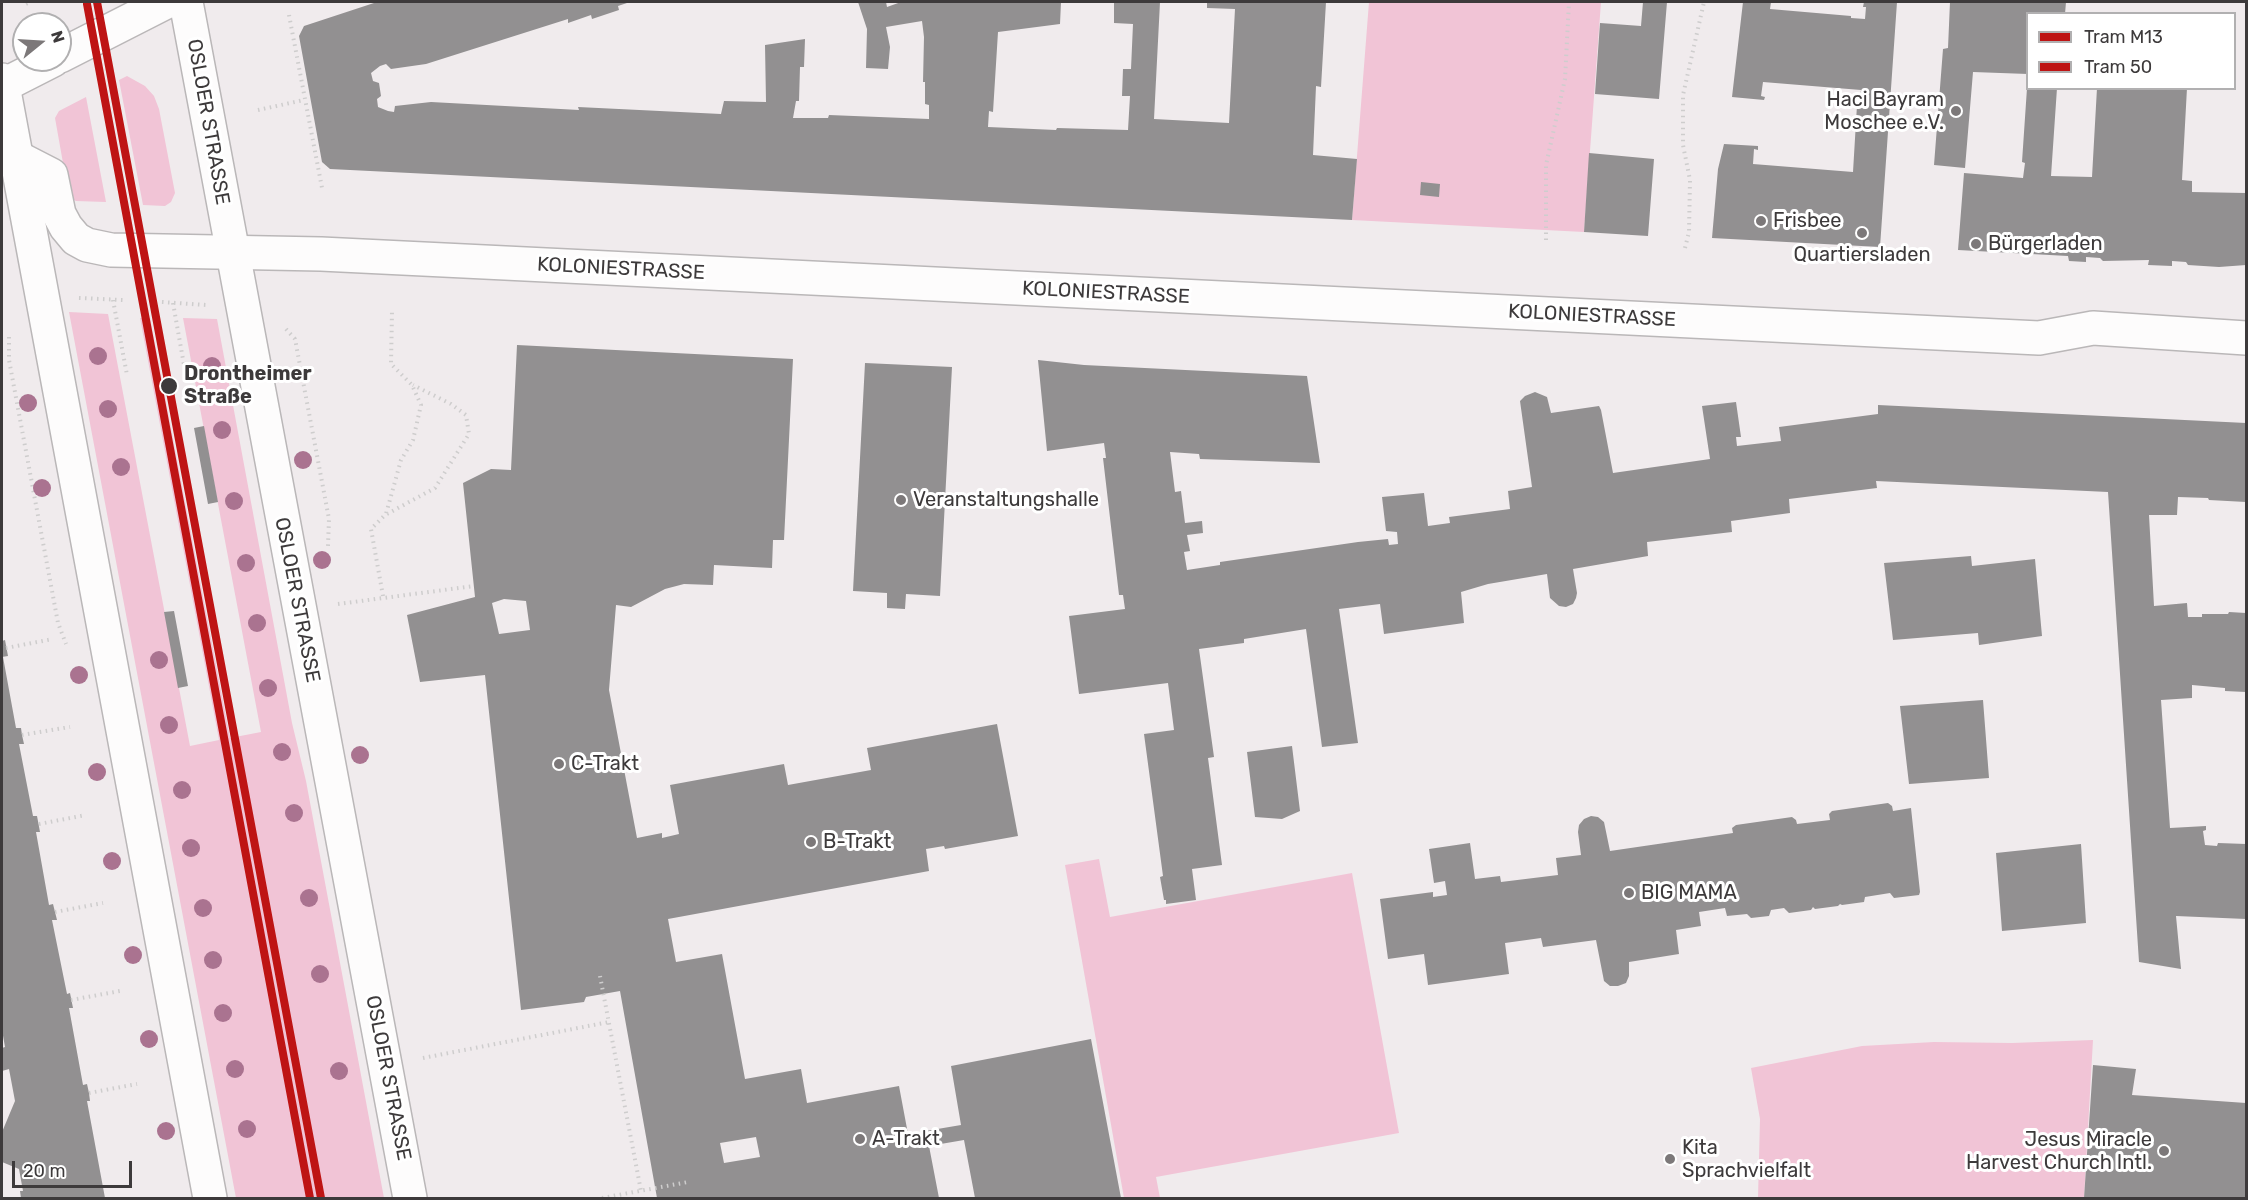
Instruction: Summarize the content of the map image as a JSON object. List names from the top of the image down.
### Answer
{
  "streets": {
    "main road": ["OSLOER STRASSE", "KOLONIESTRASSE"]
  },
  "crossings": [
    ["OSLOER STRASSE", "KOLONIESTRASSE"]
  ],
  "places": [
    "Haci Bayram Moschee e.V.",
    "Frisbee",
    "Quartiersladen",
    "Bürgerladen",
    "Drontheimer Straße",
    "Veranstaltungshalle",
    "C-Trakt",
    "B-Trakt",
    "BIG MAMA",
    "A-Trakt",
    "Jesus Miracle Harvest Church Intl.",
    "Kita Sprachvielfalt"
  ],
  "lines": ["tram line M13", "tram line 50"],
  "legend": ["Tram M13", "Tram 50"],
  "scale_bar": "20 m",
  "north": "right"
}
